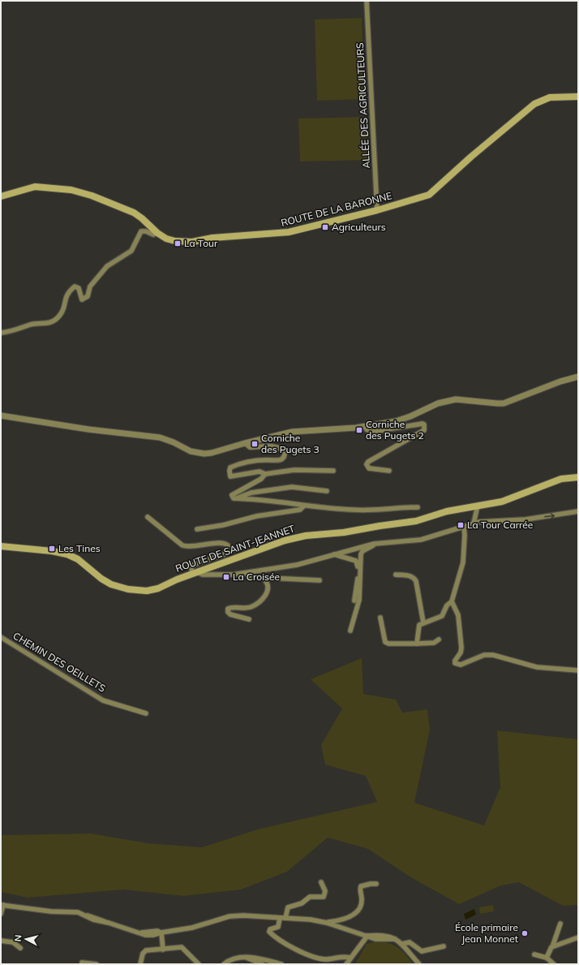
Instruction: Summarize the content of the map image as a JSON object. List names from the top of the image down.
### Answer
{
  "streets": {
    "main road": ["ROUTE DE LA BARONNE", "ROUTE DE SAINT-JEANNET"],
    "street": ["ALLÉE DES AGRICULTEURS", "CHEMIN DES OEILLETS"]
  },
  "crossings": [
    ["ALLÉE DES AGRICULTEURS", "ROUTE DE LA BARONNE"]
  ],
  "places": {
    "transit": [
      "Agriculteurs",
      "La Tour",
      "Corniche des Pugets 2",
      "Corniche des Pugets 3",
      "La Tour Carrée",
      "Les Tines",
      "La Croisée"
    ],
    "other": ["École primaire Jean Monnet"]
  },
  "north": "left"
}
